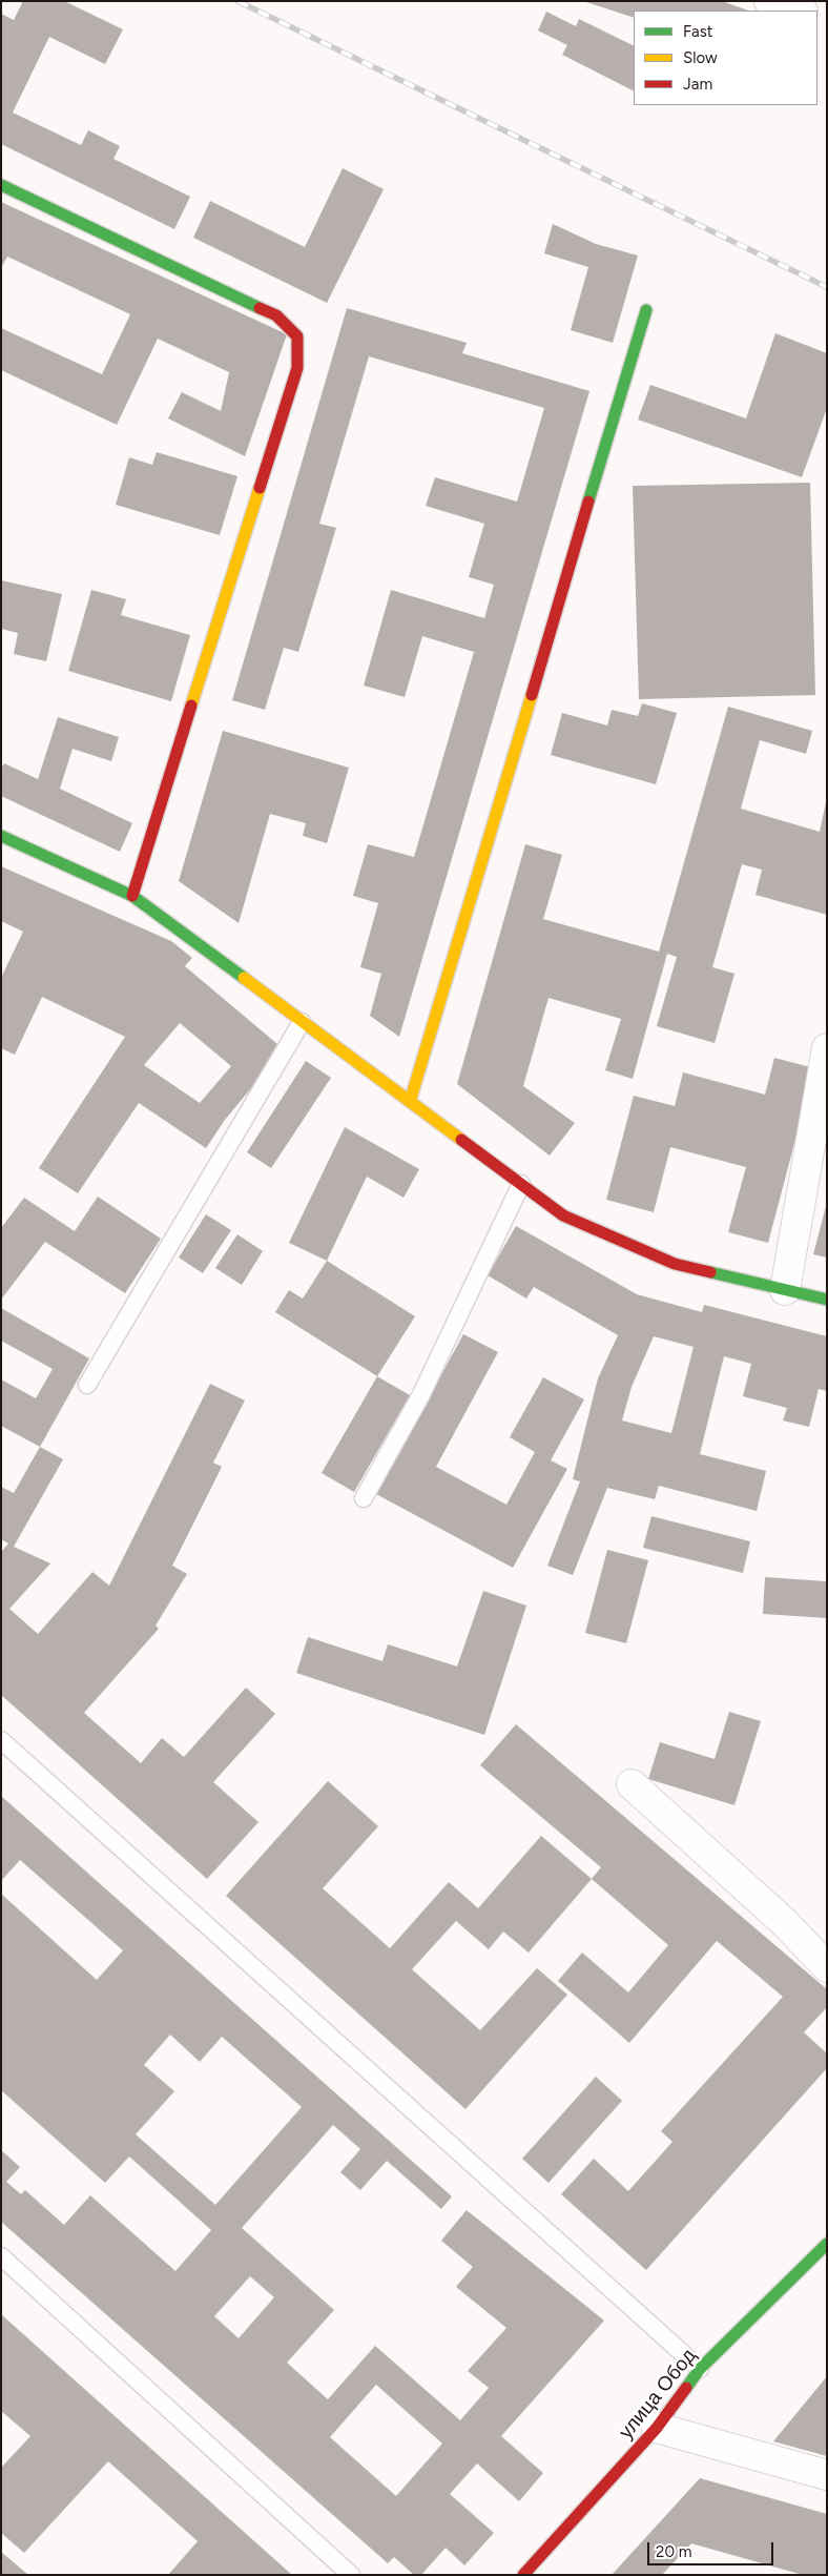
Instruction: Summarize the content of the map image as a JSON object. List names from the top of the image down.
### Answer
{
  "streets": {
    "street": ["улица Обод"]
  },
  "legend": ["Fast", "Slow", "Jam"],
  "scale_bar": "20 m"
}
